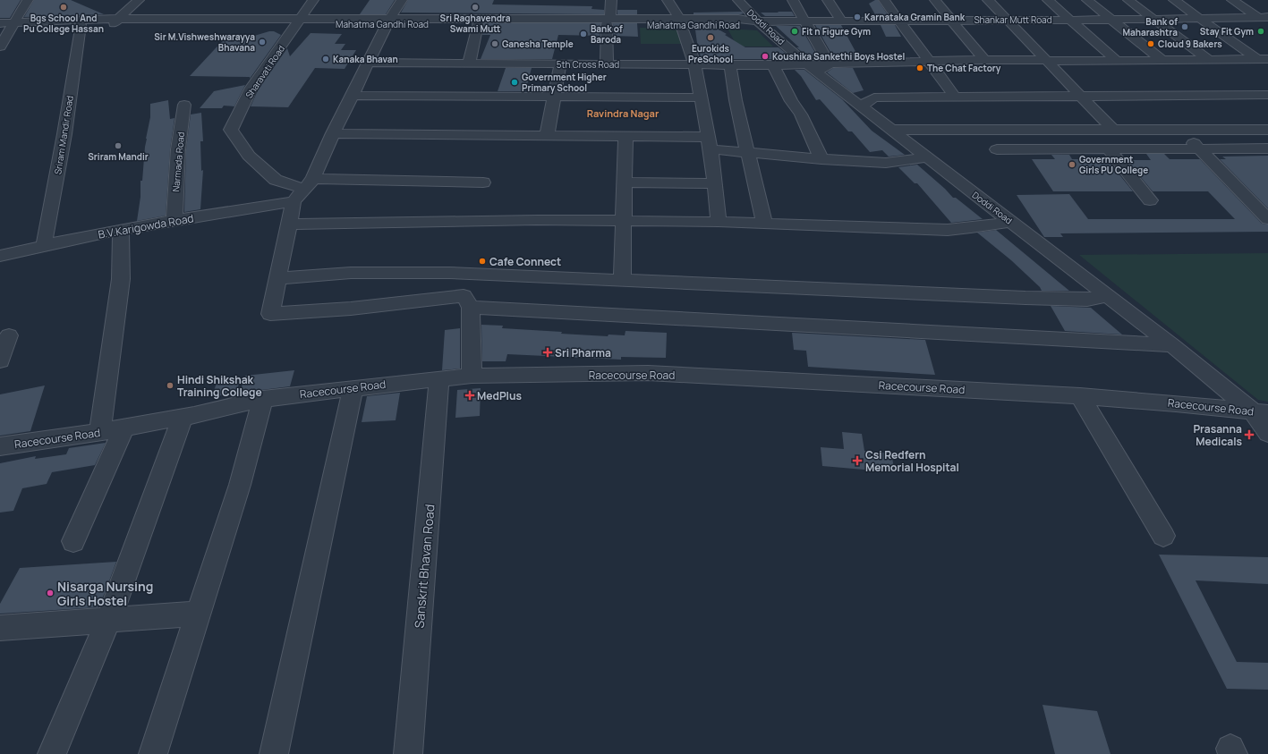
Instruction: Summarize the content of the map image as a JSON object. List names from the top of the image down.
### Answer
{
  "streets": {
    "street": [
      "Shankar Mutt Road",
      "Mahatma Gandhi Road",
      "Doddi Road",
      "5th Cross Road",
      "Sharavati Road",
      "Sriram Mandir Road",
      "Narmada Road",
      "B.V.Karigowda Road",
      "Racecourse Road",
      "Sanskrit Bhavan Road"
    ]
  },
  "crossings": [
    ["Shankar Mutt Road", "Mahatma Gandhi Road"],
    ["Shankar Mutt Road", "Doddi Road"],
    ["Mahatma Gandhi Road", "Doddi Road"],
    ["Mahatma Gandhi Road", "Sharavati Road"],
    ["Mahatma Gandhi Road", "Sriram Mandir Road"],
    ["Doddi Road", "5th Cross Road"],
    ["Doddi Road", "Racecourse Road"],
    ["Sriram Mandir Road", "B.V.Karigowda Road"],
    ["Narmada Road", "B.V.Karigowda Road"],
    ["Racecourse Road", "Sanskrit Bhavan Road"]
  ],
  "districts": ["Ravindra Nagar"],
  "places": {
    "other": [
      "Bgs School And Pu College Hassan",
      "Sri Raghavendra Swami Mutt",
      "Karnataka Gramin Bank",
      "Bank of Maharashtra",
      "Fit n Figure Gym",
      "Stay Fit Gym",
      "Bank of Baroda",
      "Eurokids PreSchool",
      "Sir M.Vishweshwarayya Bhavana",
      "Ganesha Temple",
      "Cloud 9 Bakers",
      "Koushika Sankethi Boys Hostel",
      "Kanaka Bhavan",
      "The Chat Factory",
      "Government Higher Primary School",
      "Sriram Mandir",
      "Government Girls PU College",
      "Cafe Connect",
      "Hindi Shikshak Training College",
      "Nisarga Nursing Girls Hostel"
    ],
    "health": [
      "Sri Pharma",
      "MedPlus",
      "Prasanna Medicals",
      "Csi Redfern Memorial Hospital"
    ]
  }
}
